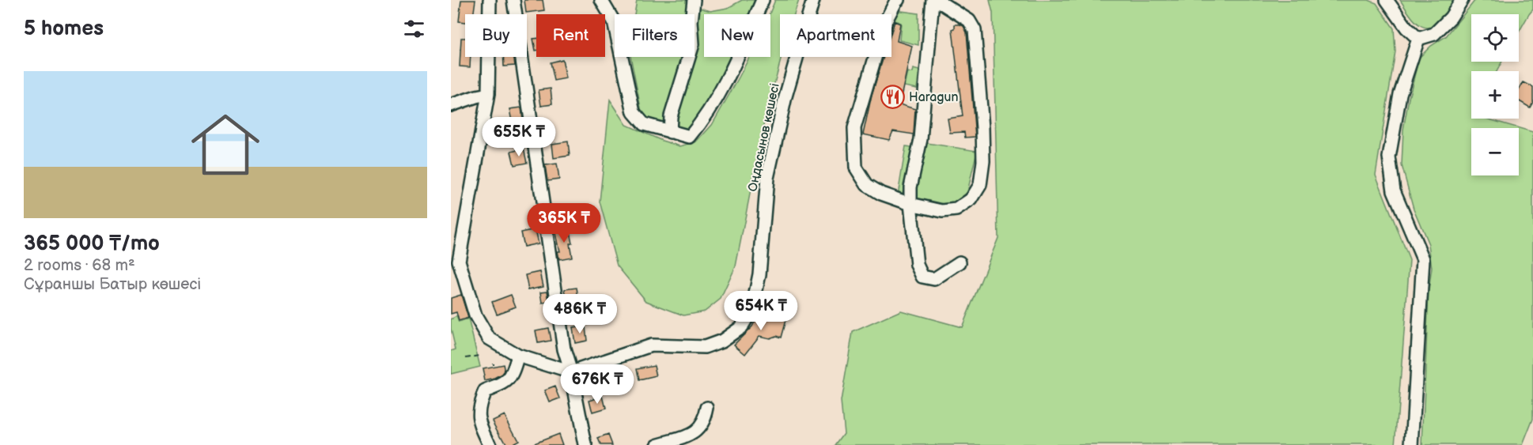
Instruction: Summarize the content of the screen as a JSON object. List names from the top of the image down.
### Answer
{
  "streets": {
    "street": ["Оңдасынов көшесі"]
  },
  "places": {
    "restaurant": ["Haragun"]
  },
  "page": {
    "heading": "5 homes",
    "map_buttons": ["+", "−"],
    "chip": [
      "Buy",
      "Rent",
      "Filters",
      "New",
      "Apartment"
    ],
    "list": [
      {
        "name": "365 000 ₸/mo",
        "note": "2 rooms · 68 m² · Сұраншы Батыр көшесі"
      }
    ],
    "price": [
      "655K ₸",
      "365K ₸",
      "654K ₸",
      "486K ₸",
      "676K ₸"
    ]
  }
}
